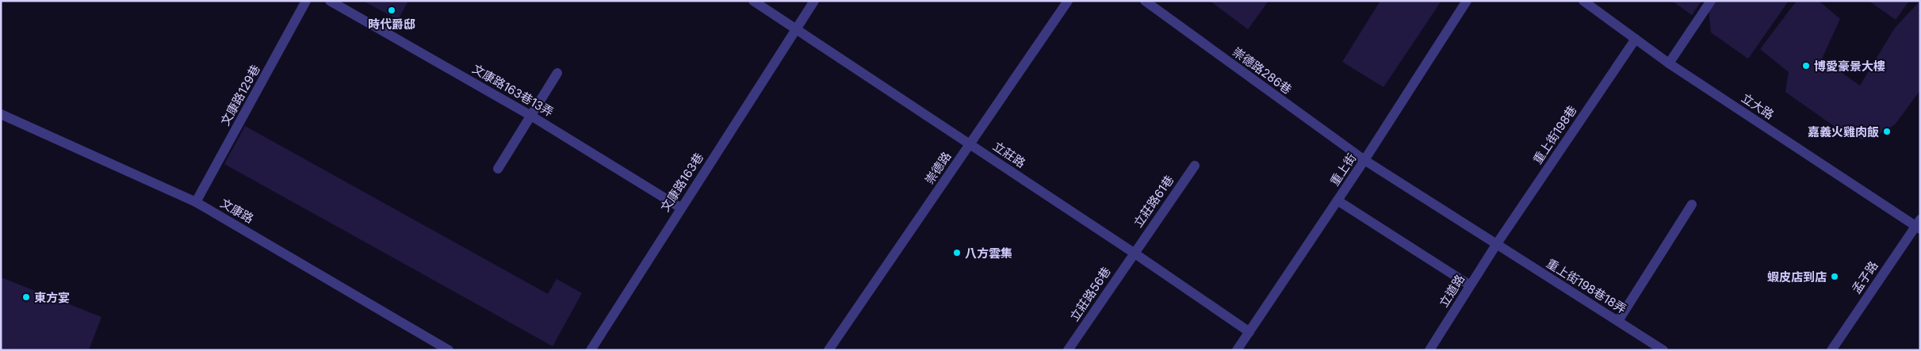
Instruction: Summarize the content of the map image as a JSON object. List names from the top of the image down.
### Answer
{
  "streets": {
    "street": [
      "崇德路286巷",
      "文康路163巷13弄",
      "文康路129巷",
      "立大路",
      "重上街198巷",
      "立莊路",
      "崇德路",
      "重上街",
      "文康路163巷",
      "立莊路61巷",
      "文康路",
      "孟子路",
      "重上街198巷18弄",
      "立道路",
      "立莊路56巷"
    ]
  },
  "crossings": [
    ["崇德路286巷", "重上街198巷"],
    ["崇德路286巷", "重上街"],
    ["崇德路286巷", "重上街198巷18弄"],
    ["崇德路286巷", "立道路"],
    ["文康路163巷13弄", "文康路163巷"],
    ["文康路129巷", "文康路"],
    ["立大路", "重上街198巷"],
    ["立大路", "孟子路"],
    ["重上街198巷", "重上街198巷18弄"],
    ["重上街198巷", "立道路"],
    ["立莊路", "崇德路"],
    ["立莊路", "重上街"],
    ["立莊路", "文康路163巷"],
    ["立莊路", "立莊路61巷"],
    ["立莊路", "立莊路56巷"],
    ["立莊路61巷", "立莊路56巷"],
    ["重上街198巷18弄", "立道路"]
  ],
  "places": [
    "時代爵邸",
    "博愛豪景大樓",
    "嘉義火雞肉飯",
    "八方雲集",
    "蝦皮店到店",
    "東方宴"
  ]
}
